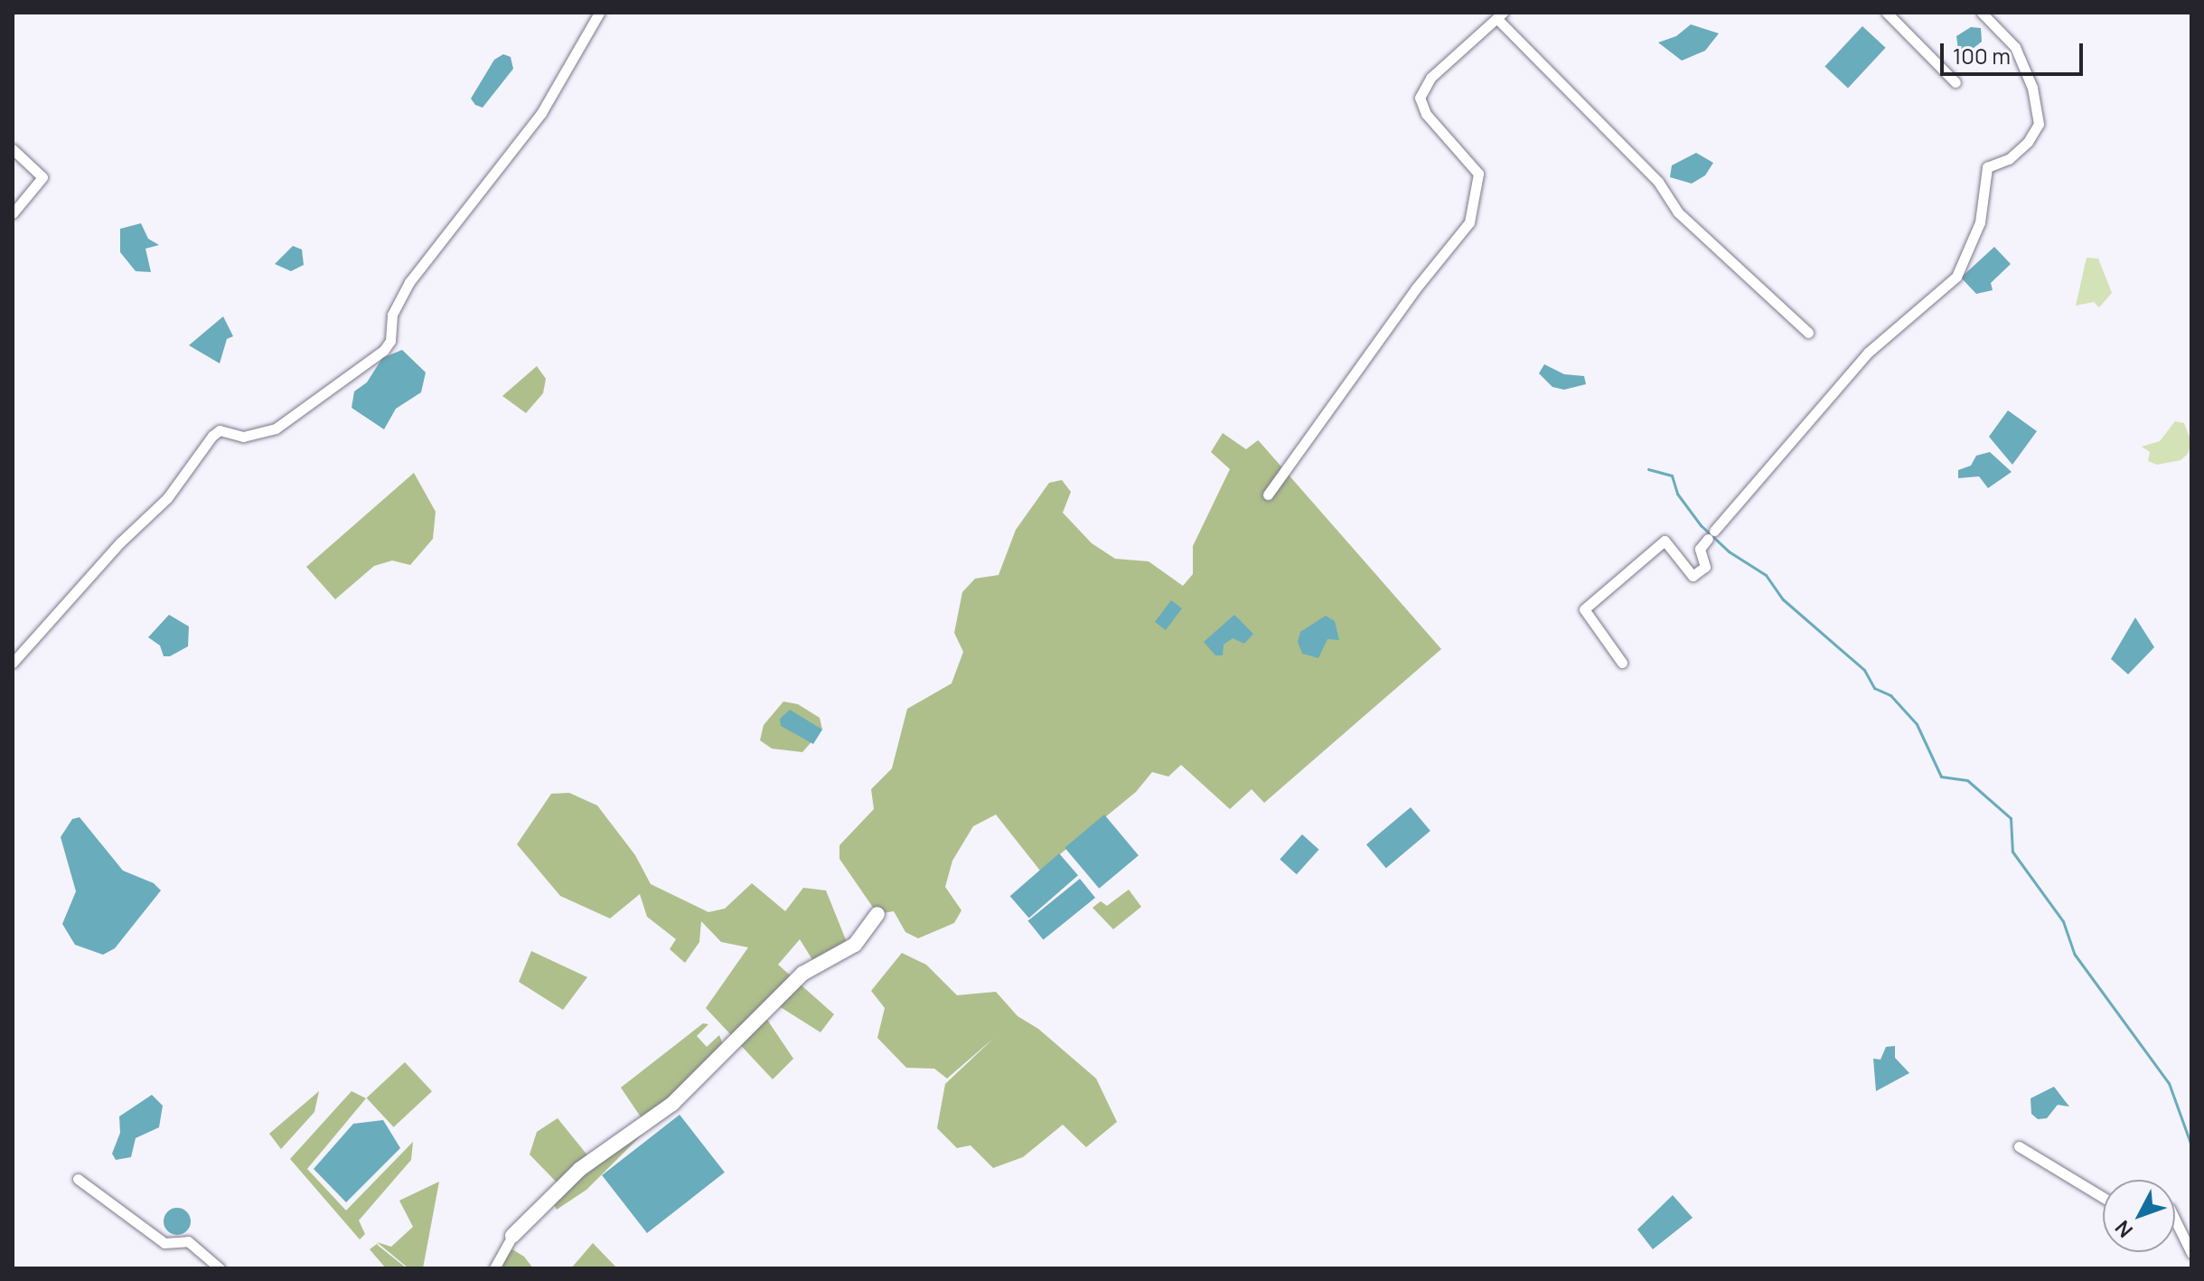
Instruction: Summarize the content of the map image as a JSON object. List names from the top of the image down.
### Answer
{
  "scale_bar": "100 m",
  "north": "bottom left"
}
